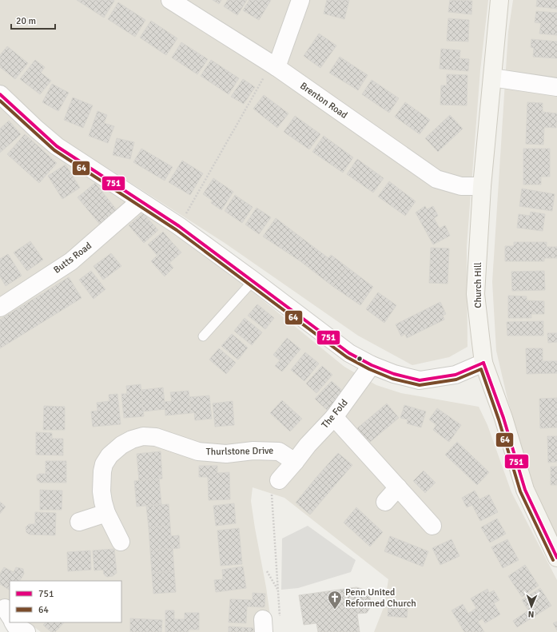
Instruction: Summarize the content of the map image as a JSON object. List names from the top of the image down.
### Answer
{
  "streets": {
    "street": [
      "Brenton Road",
      "Butts Road",
      "Church Hill",
      "The Fold",
      "Thurlstone Drive"
    ]
  },
  "crossings": [
    ["Brenton Road", "Church Hill"],
    ["The Fold", "Thurlstone Drive"]
  ],
  "places": {
    "church": ["Penn United Reformed Church"]
  },
  "lines": ["transit line 751", "transit line 64"],
  "legend": ["751", "64"],
  "scale_bar": "20 m",
  "north": "bottom"
}
